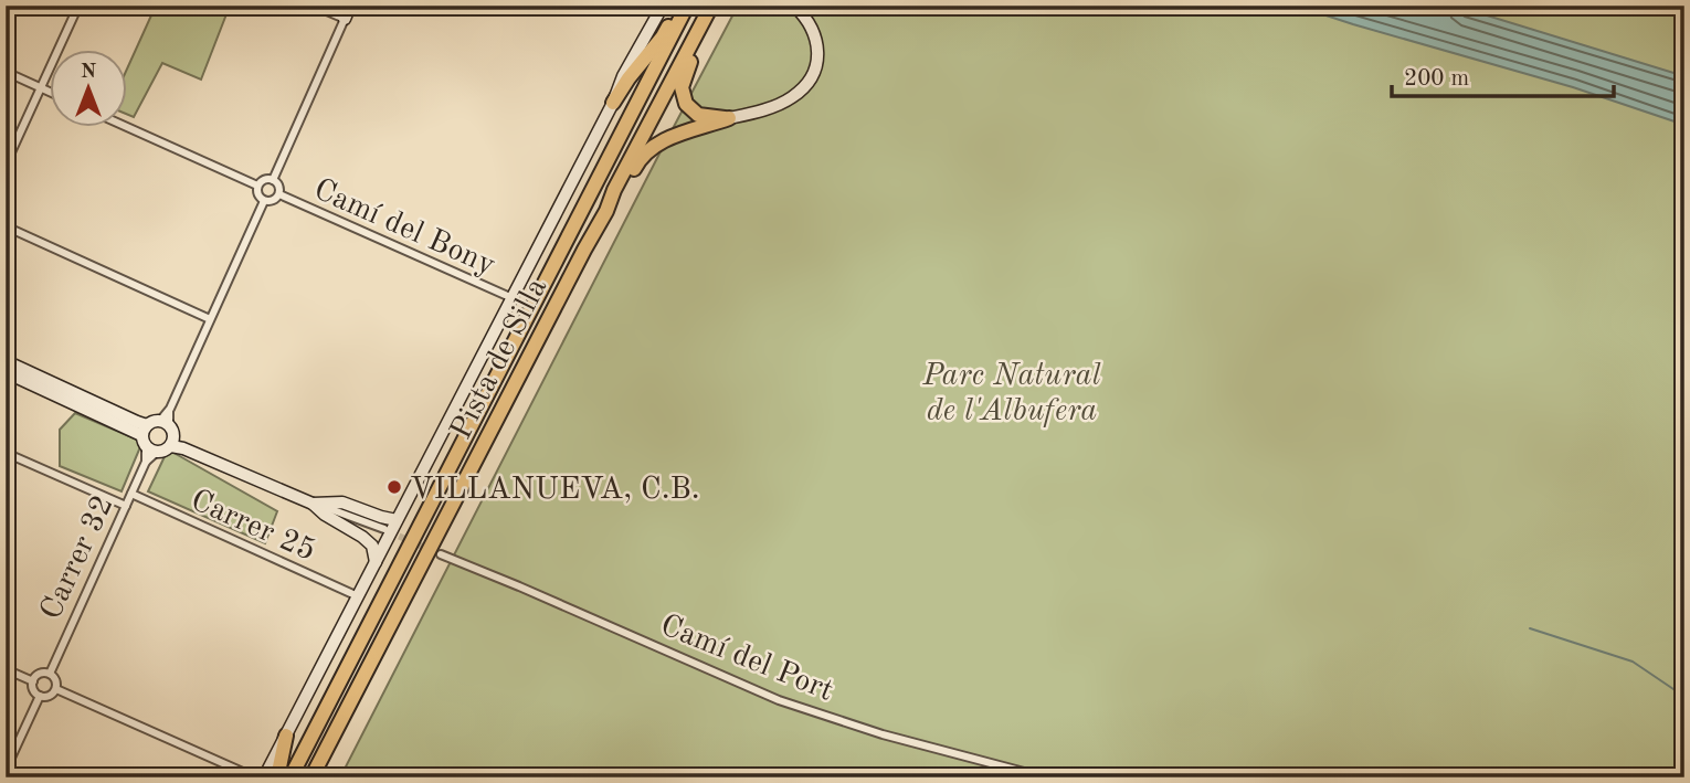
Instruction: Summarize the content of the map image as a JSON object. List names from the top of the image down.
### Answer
{
  "streets": {
    "highway": ["Pista de Silla"],
    "street": [
      "Camí del Bony",
      "Carrer 25",
      "Carrer 32",
      "Camí del Port"
    ]
  },
  "crossings": [
    ["Carrer 25", "Carrer 32"]
  ],
  "parks": ["Parc Natural de l'Albufera"],
  "places": ["VILLANUEVA, C.B."],
  "scale_bar": "200 m",
  "north": "top"
}
